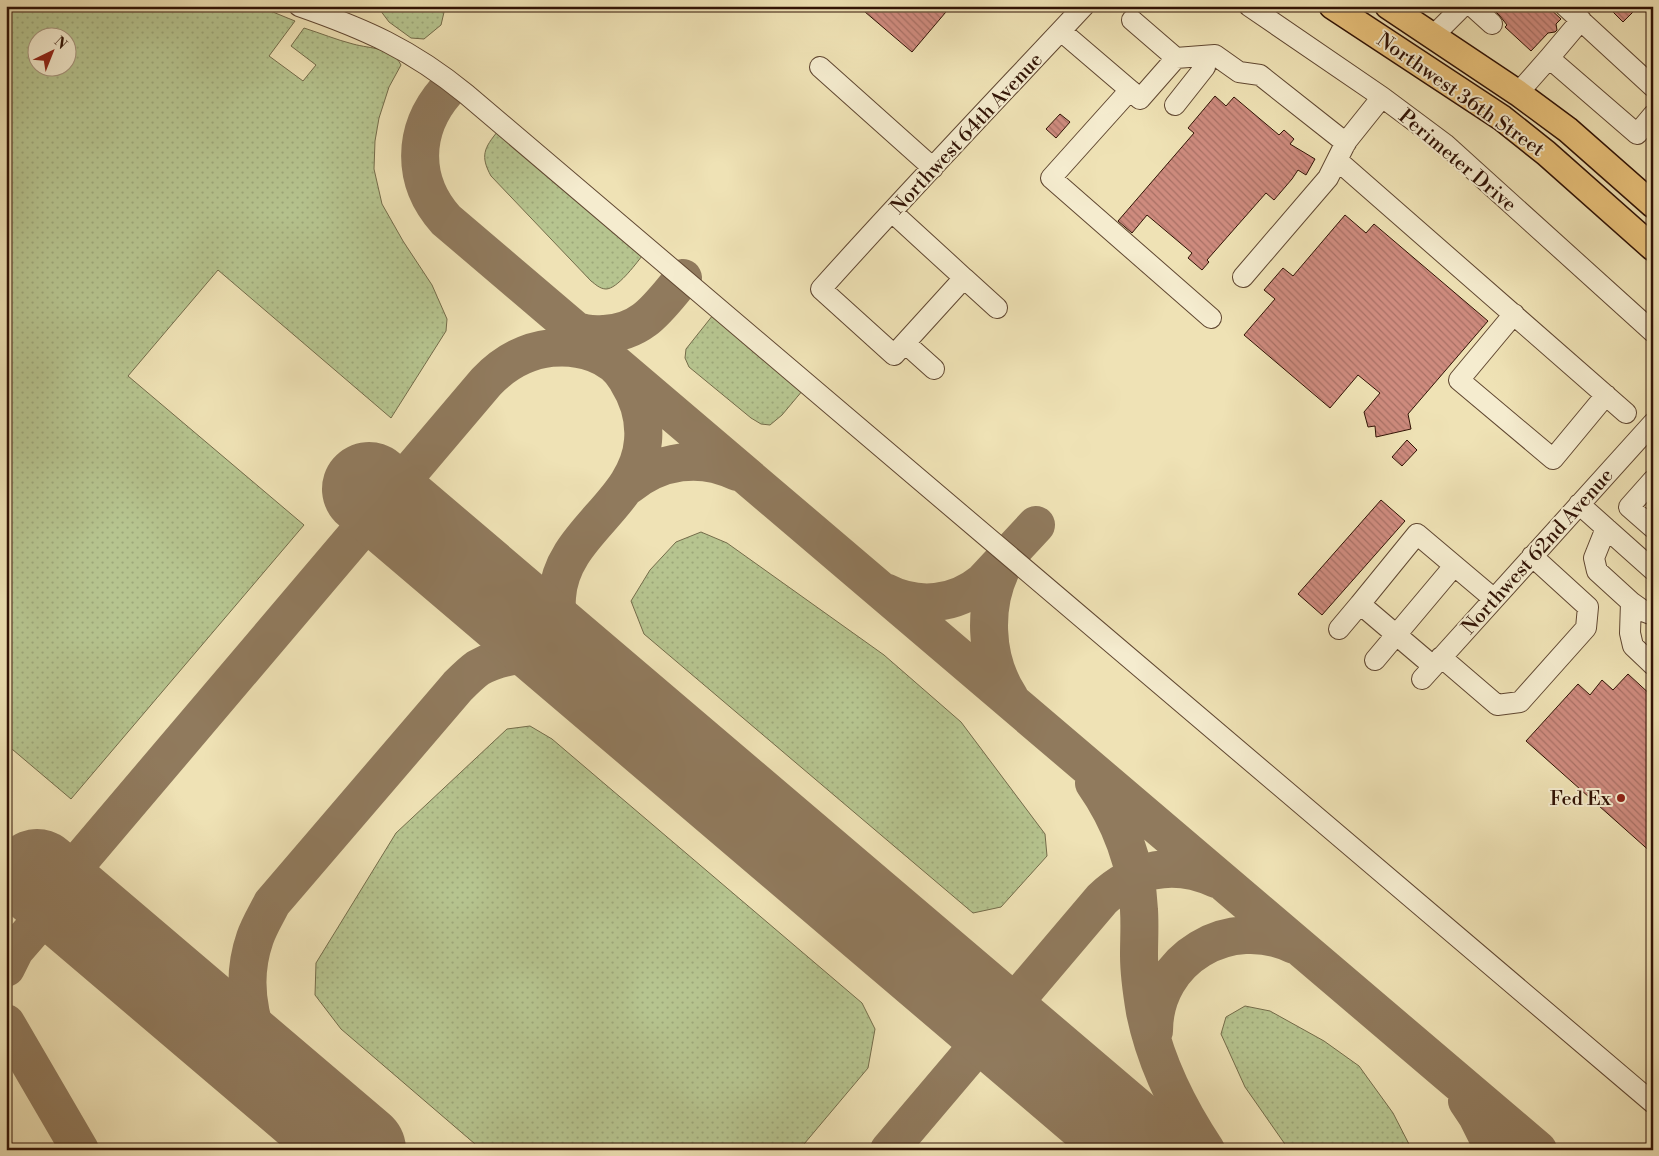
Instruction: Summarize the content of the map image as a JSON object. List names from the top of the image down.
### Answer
{
  "streets": {
    "main road": ["Northwest 36th Street"],
    "street": ["Northwest 64th Avenue", "Perimeter Drive", "Northwest 62nd Avenue"]
  },
  "places": ["Fed Ex"],
  "north": "top right"
}
